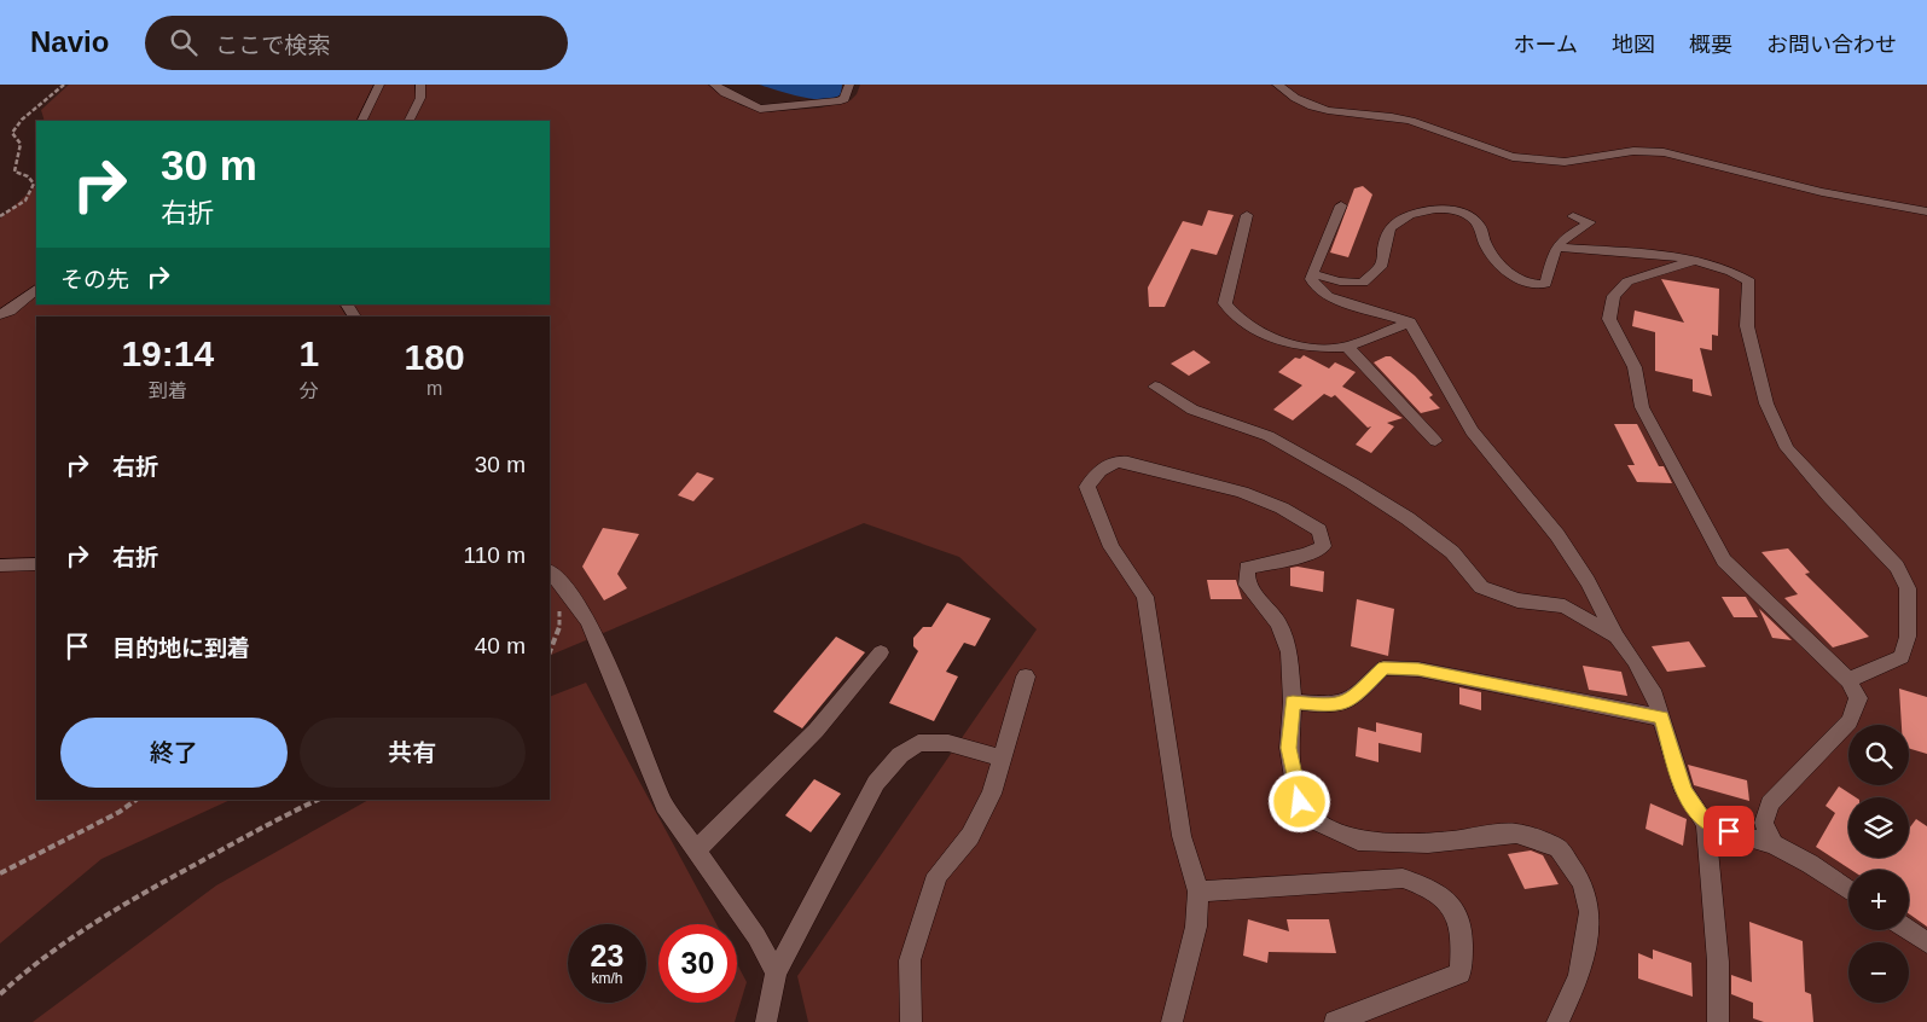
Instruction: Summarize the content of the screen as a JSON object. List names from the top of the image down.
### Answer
{
  "page": {
    "header": "Navio",
    "search": "ここで検索",
    "nav": [
      "ホーム",
      "地図",
      "概要",
      "お問い合わせ"
    ],
    "turn": ["30 m", "右折"],
    "then": "その先",
    "eta": [
      "19:14",
      "到着",
      "1",
      "分",
      "180",
      "m"
    ],
    "list": [
      {
        "name": "右折",
        "value": "30 m"
      },
      {
        "name": "右折",
        "value": "110 m"
      },
      {
        "name": "目的地に到着",
        "value": "40 m"
      }
    ],
    "buttons": ["終了", "共有"],
    "map_buttons": ["+", "−"],
    "speed": "23 km/h",
    "limit": "30"
  }
}
